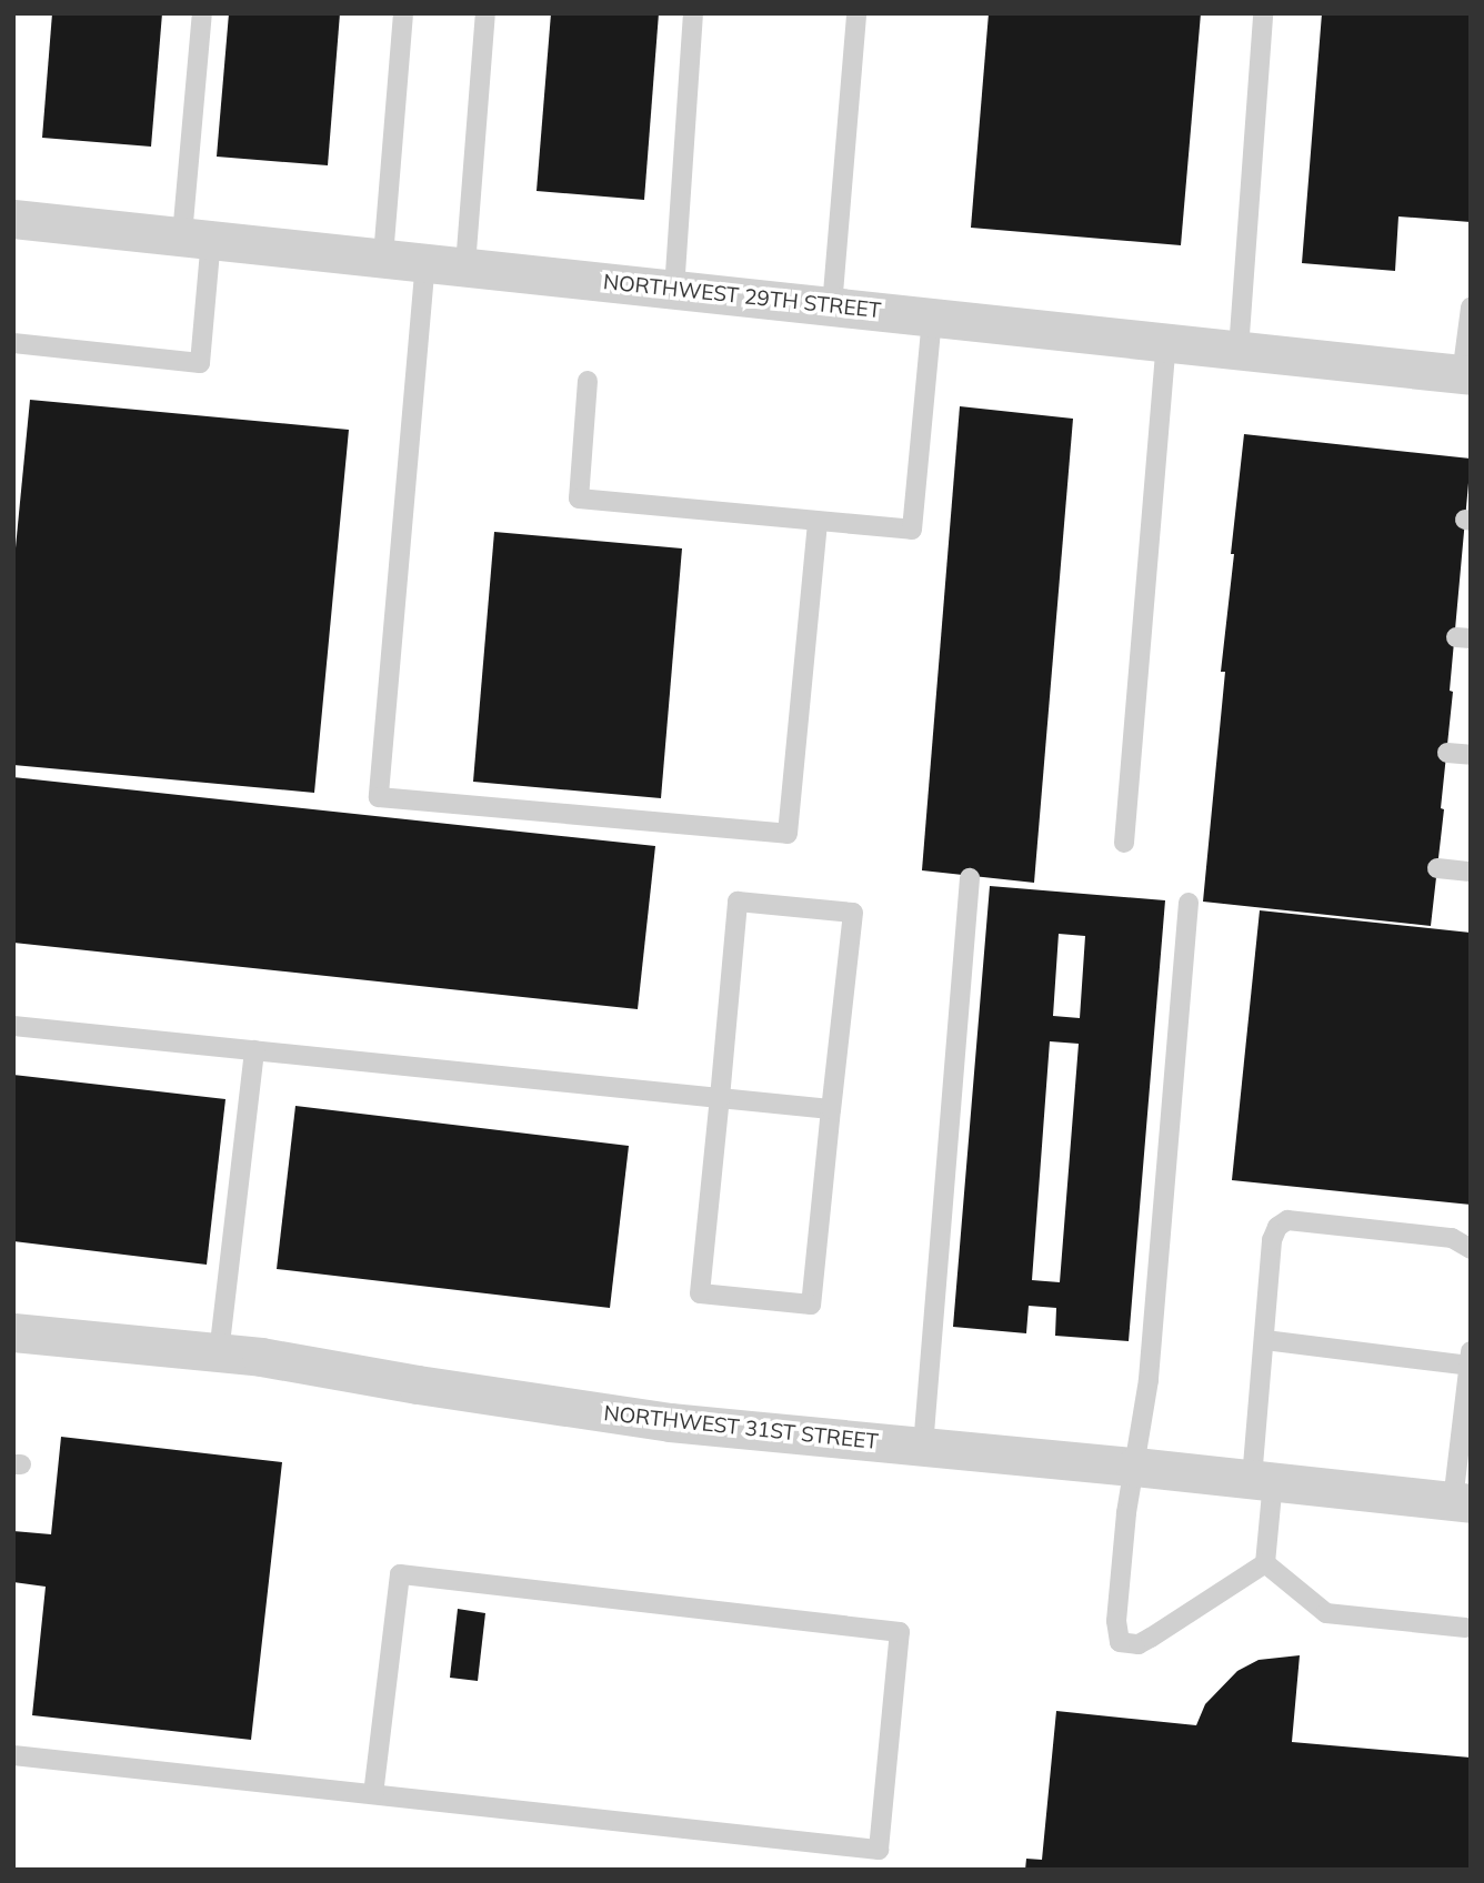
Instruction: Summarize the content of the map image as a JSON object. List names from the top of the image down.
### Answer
{
  "streets": {
    "street": ["NORTHWEST 29TH STREET", "NORTHWEST 31ST STREET"]
  }
}
